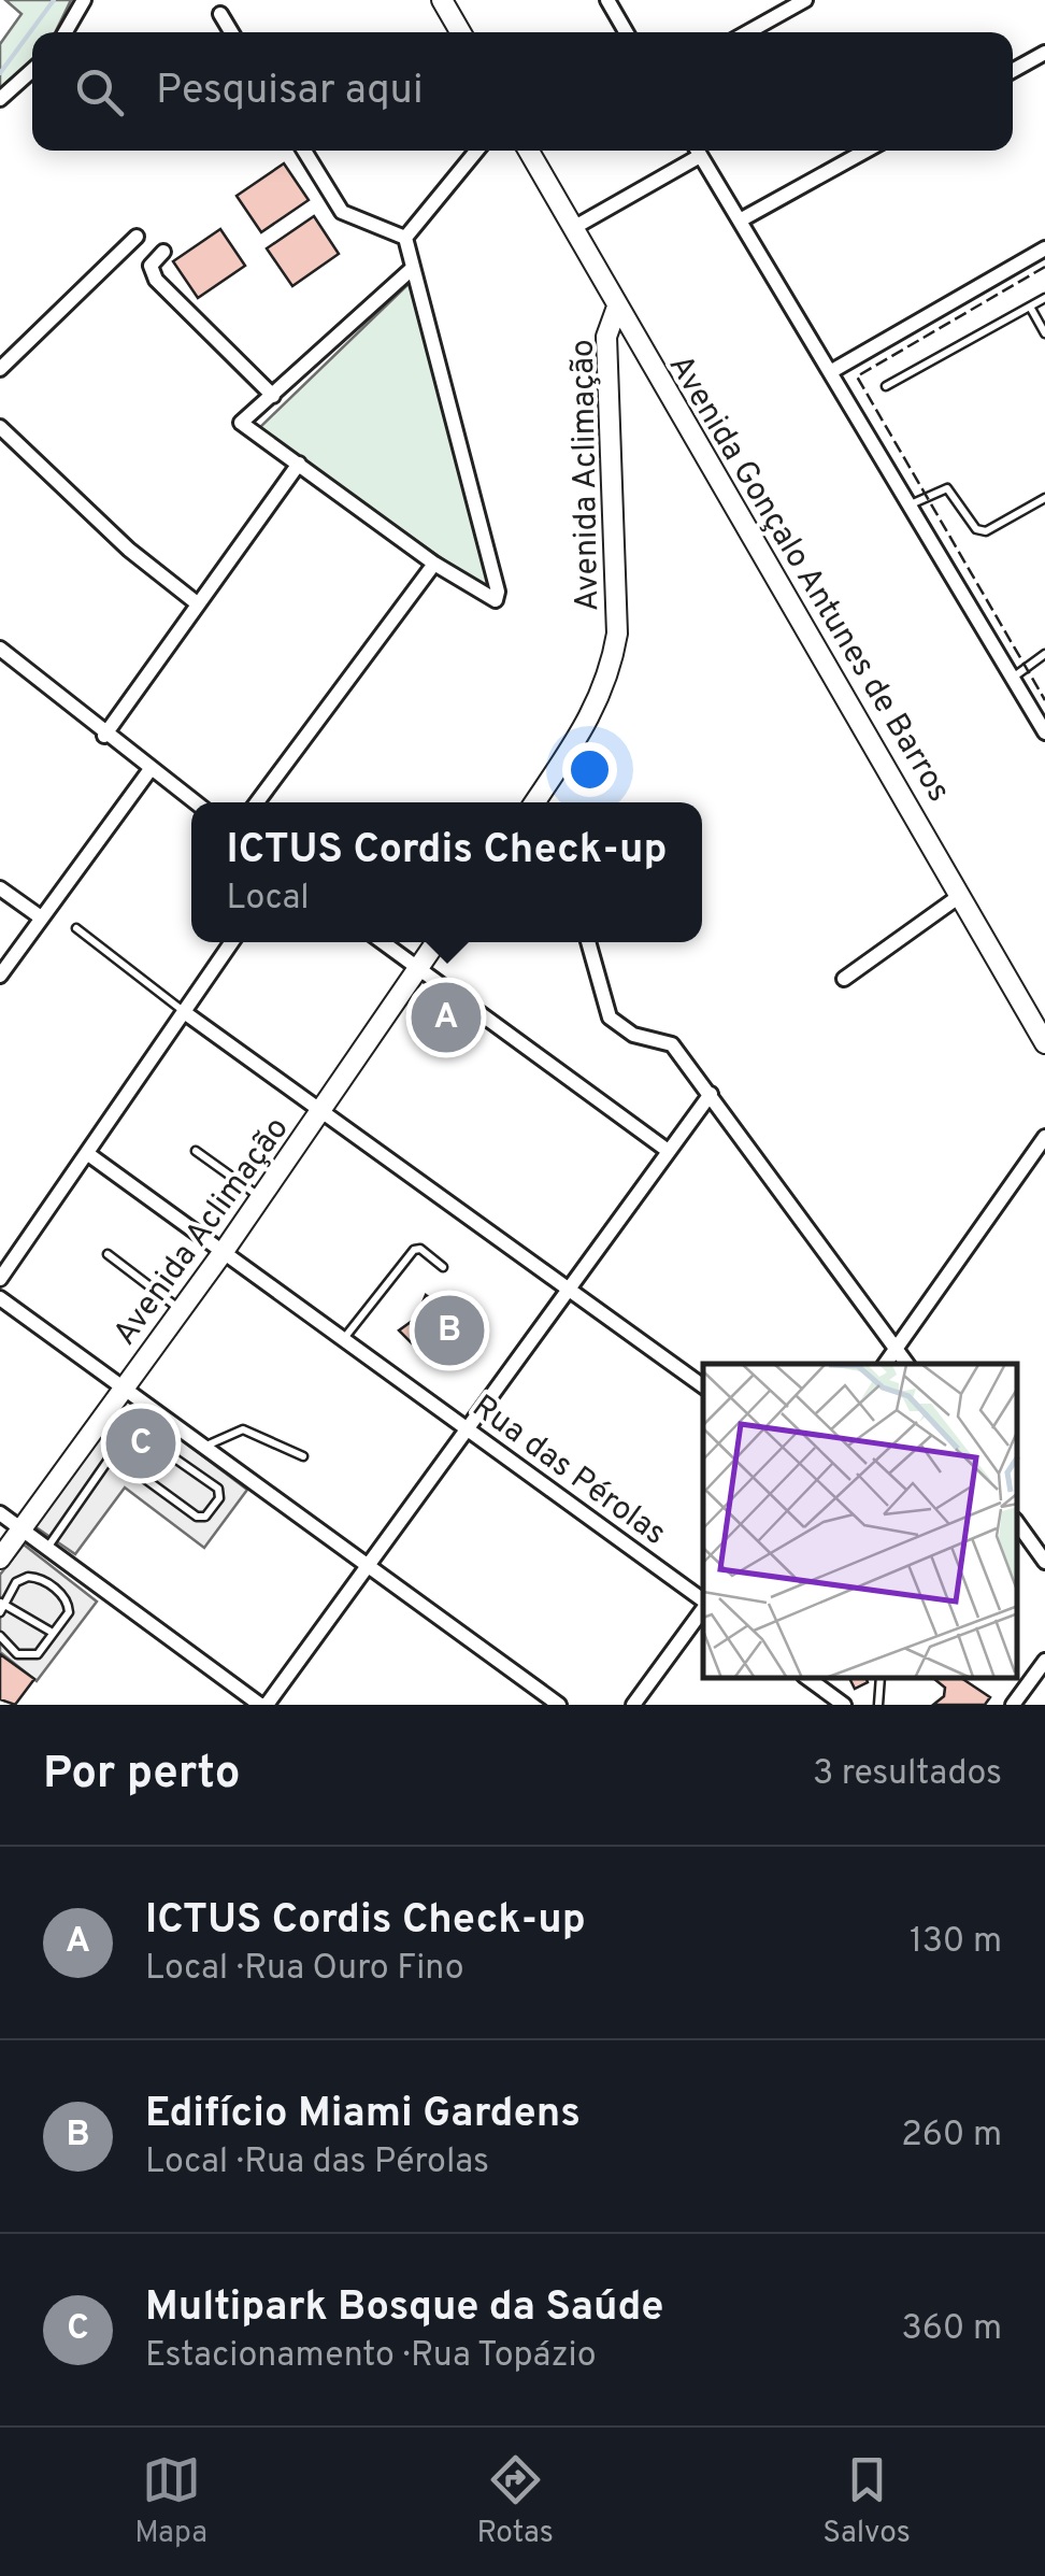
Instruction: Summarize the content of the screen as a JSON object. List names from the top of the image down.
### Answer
{
  "streets": {
    "street": ["Avenida Aclimação", "Avenida Gonçalo Antunes de Barros", "Rua das Pérolas"]
  },
  "crossings": [
    ["Avenida Aclimação", "Avenida Gonçalo Antunes de Barros"],
    ["Avenida Aclimação", "Rua das Pérolas"]
  ],
  "page": {
    "search": "Pesquisar aqui",
    "popup": ["ICTUS Cordis Check-up", "Local"],
    "pins": ["A", "B", "C"],
    "heading": ["Por perto", "3 resultados"],
    "list": [
      {
        "mark": "A",
        "name": "ICTUS Cordis Check-up",
        "note": "Local · Rua Ouro Fino",
        "value": "130 m"
      },
      {
        "mark": "B",
        "name": "Edifício Miami Gardens",
        "note": "Local · Rua das Pérolas",
        "value": "260 m"
      },
      {
        "mark": "C",
        "name": "Multipark Bosque da Saúde",
        "note": "Estacionamento · Rua Topázio",
        "value": "360 m"
      }
    ],
    "nav": ["Mapa", "Rotas", "Salvos"]
  }
}
